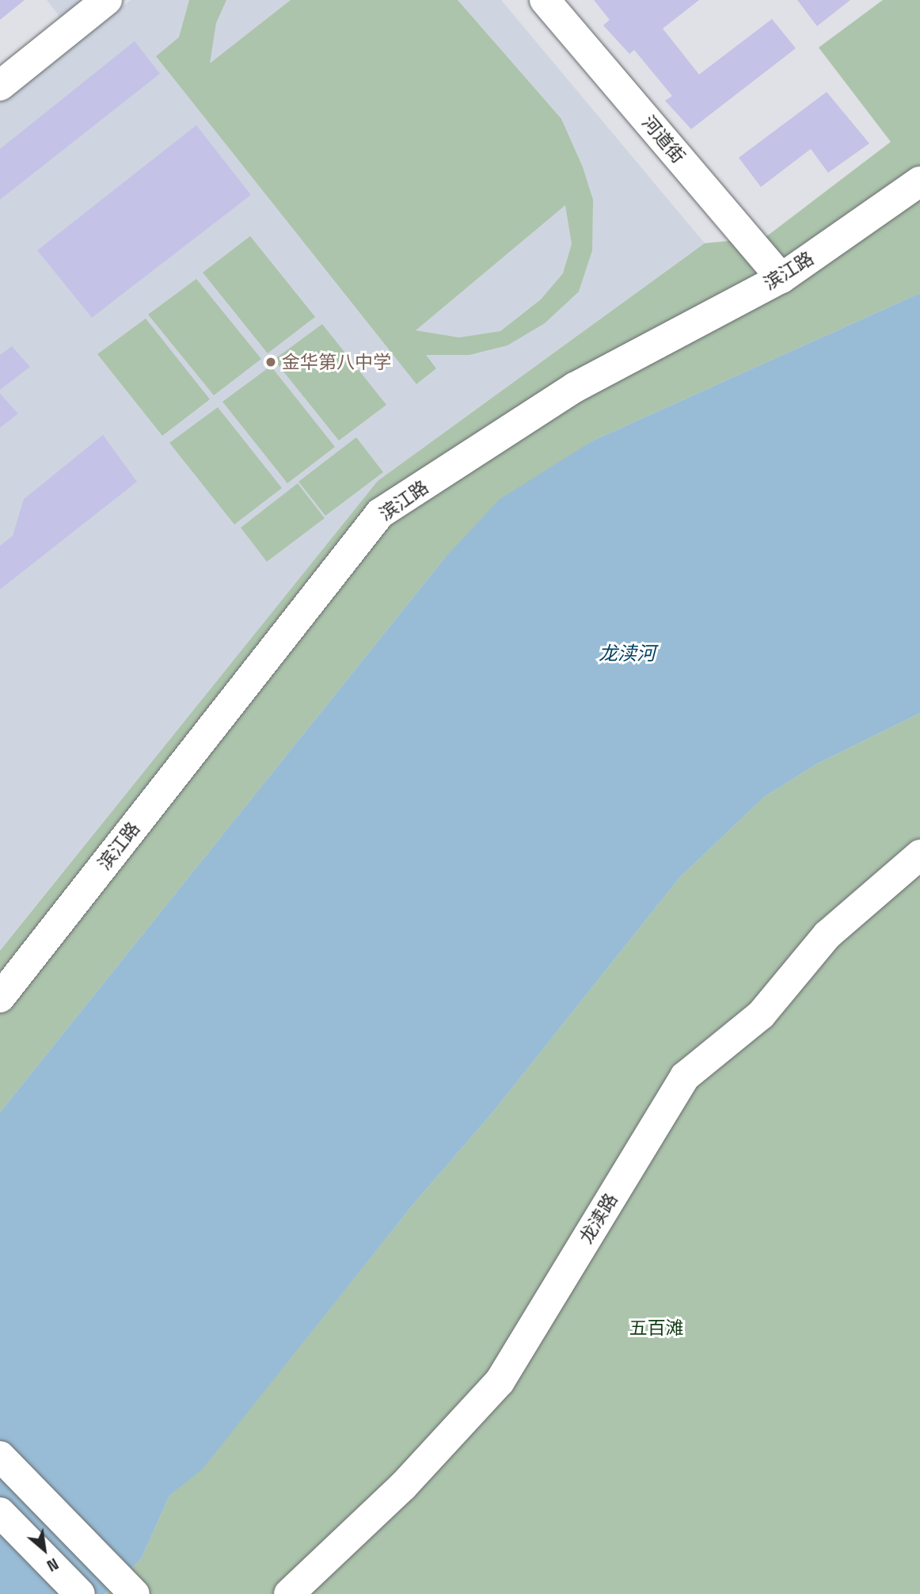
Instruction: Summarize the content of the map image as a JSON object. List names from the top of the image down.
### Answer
{
  "streets": {
    "street": ["河道街", "滨江路", "龙渎路"]
  },
  "crossings": [
    ["河道街", "滨江路"]
  ],
  "water": ["龙渎河"],
  "parks": ["五百滩"],
  "places": ["金华第八中学"],
  "north": "bottom right"
}
